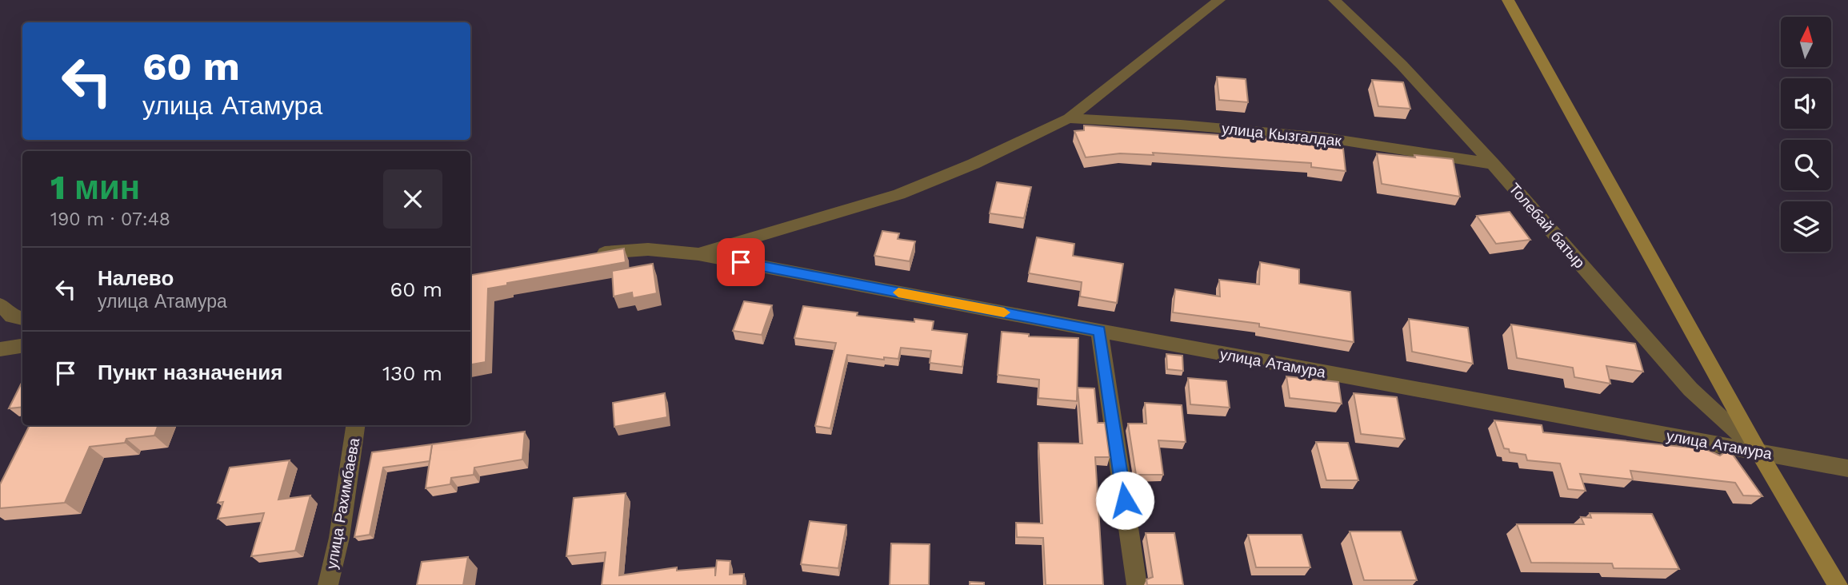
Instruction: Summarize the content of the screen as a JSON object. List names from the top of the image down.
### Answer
{
  "streets": {
    "street": [
      "улица Кызгалдак",
      "Толебай батыр",
      "улица Атамура",
      "улица Рахимбаева"
    ]
  },
  "crossings": [
    ["улица Кызгалдак", "Толебай батыр"],
    ["Толебай батыр", "улица Атамура"]
  ],
  "north": "top",
  "page": {
    "turn": ["60 m", "улица Атамура"],
    "heading": ["1 мин", "190 m · 07:48"],
    "list": [
      {
        "name": "Налево",
        "note": "улица Атамура",
        "value": "60 m"
      },
      {
        "name": "Пункт назначения",
        "value": "130 m"
      }
    ]
  }
}
